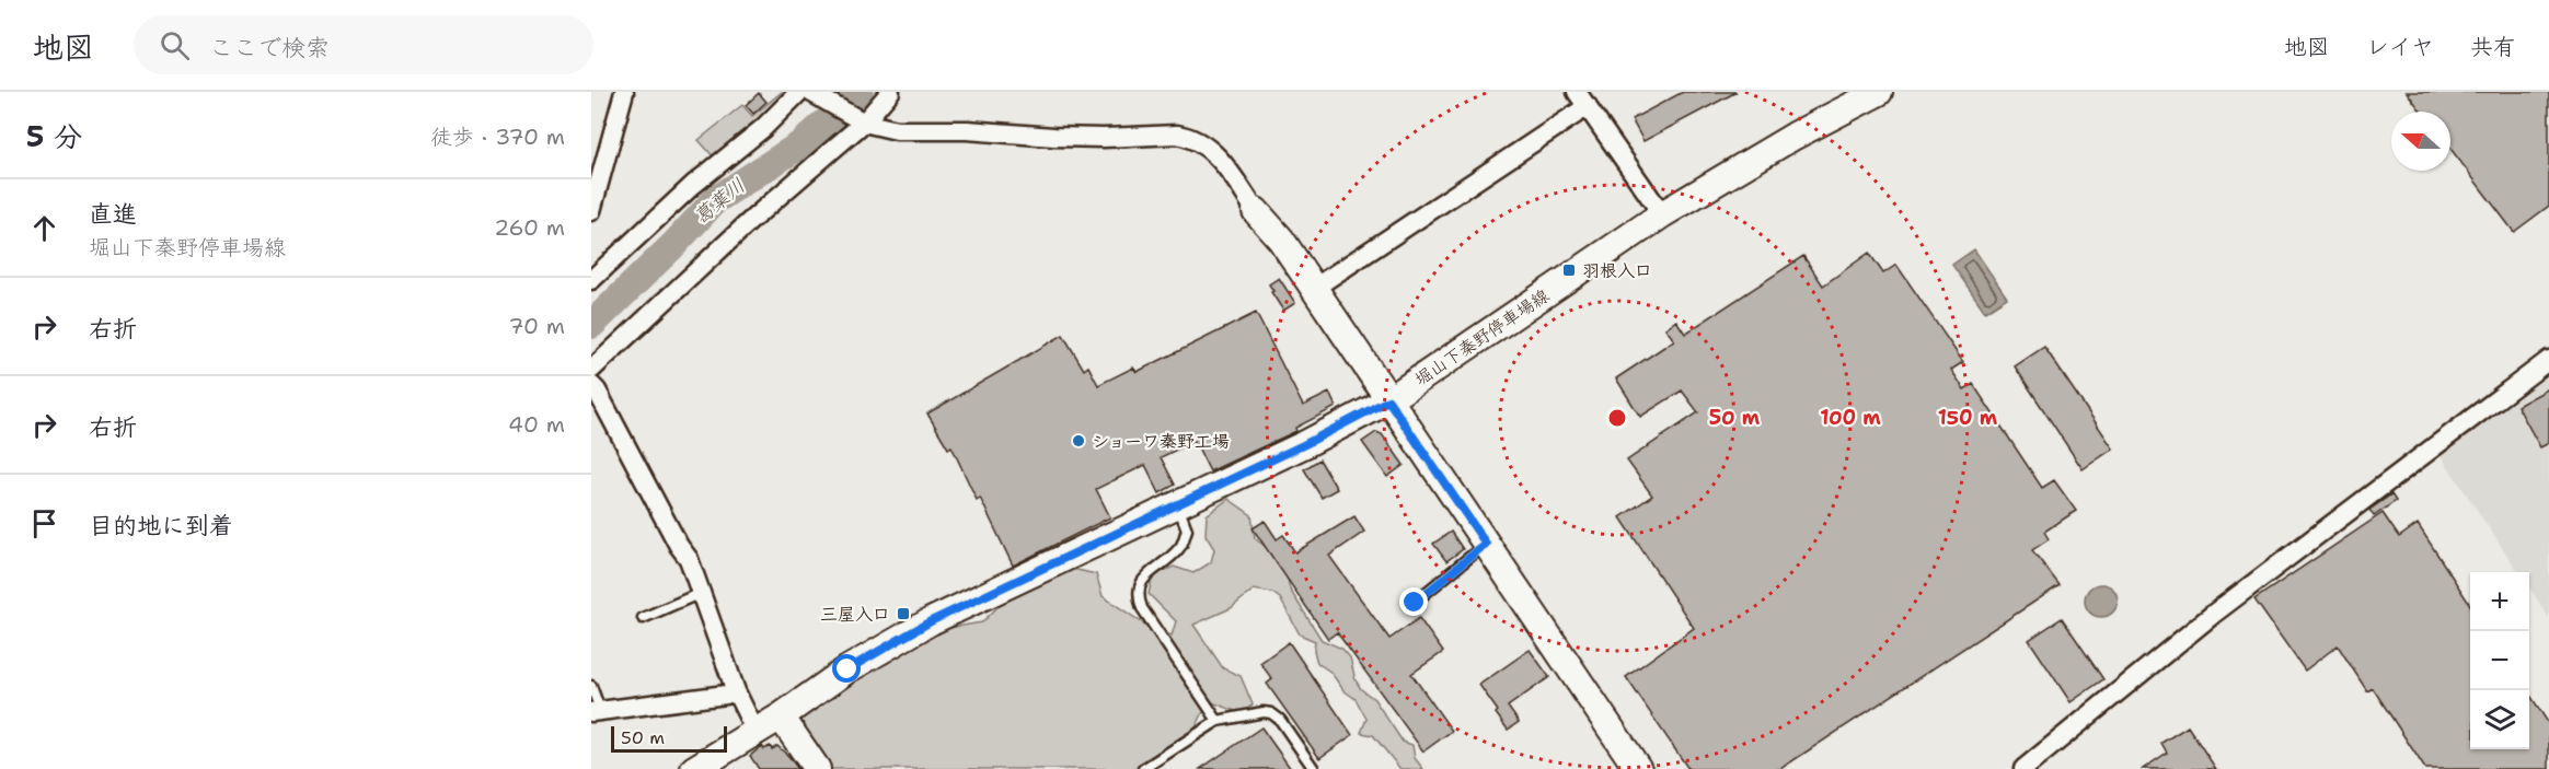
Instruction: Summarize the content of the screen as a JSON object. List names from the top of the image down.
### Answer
{
  "streets": {
    "main road": ["堀山下秦野停車場線"]
  },
  "water": ["葛葉川"],
  "places": {
    "transit": ["羽根入口", "三屋入口"],
    "other": ["ショーワ秦野工場"]
  },
  "scale_bar": "50 m",
  "north": "left",
  "page": {
    "header": "地図",
    "search": "ここで検索",
    "nav": ["地図", "レイヤ", "共有"],
    "heading": ["5 分", "徒歩 · 370 m"],
    "list": [
      ["直進", "堀山下秦野停車場線", "260 m"],
      ["右折", "70 m"],
      ["右折", "40 m"],
      "目的地に到着"
    ],
    "map_buttons": ["+", "−"],
    "scale": "50 m"
  },
  "rings": ["50 m", "100 m", "150 m"]
}
